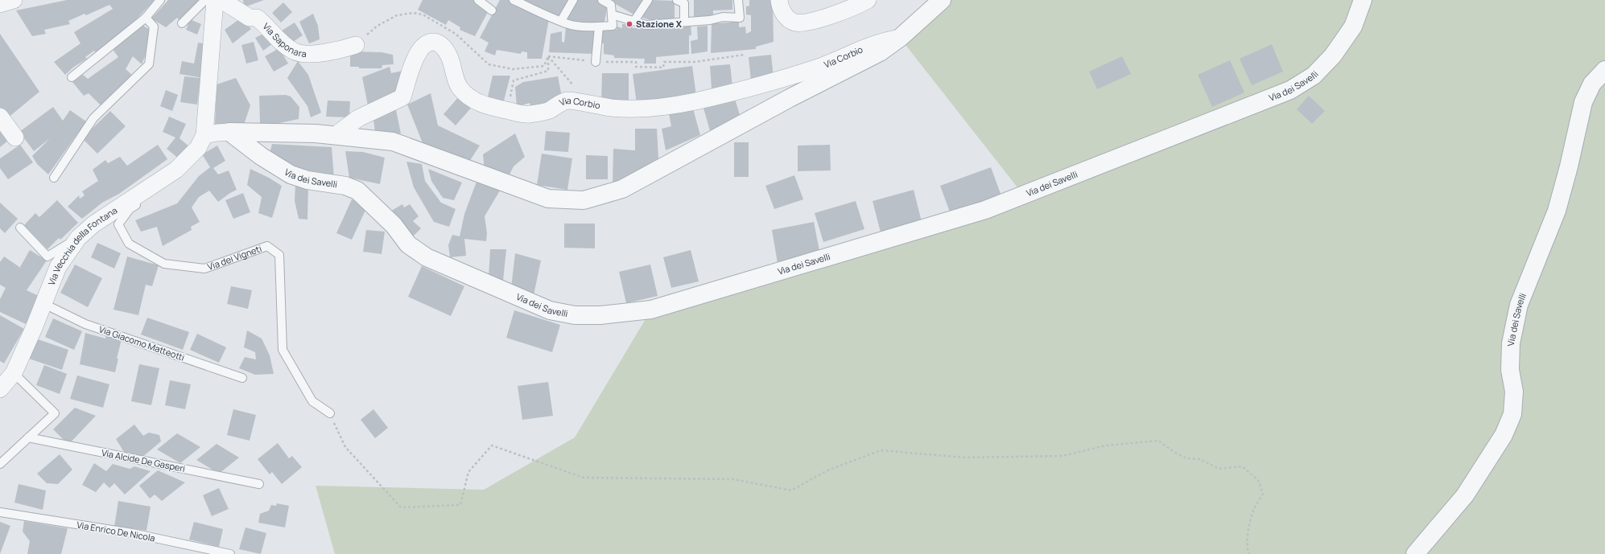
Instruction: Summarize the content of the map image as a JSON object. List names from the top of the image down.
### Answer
{
  "streets": {
    "street": [
      "Via Saponara",
      "Via Corbio",
      "Via dei Savelli",
      "Via Vecchia della Fontana",
      "Via dei Vigneti"
    ],
    "lane": ["Via Giacomo Matteotti", "Via Alcide De Gasperi", "Via Enrico De Nicola"]
  },
  "crossings": [
    ["Via Vecchia della Fontana", "Via dei Vigneti"],
    ["Via Vecchia della Fontana", "Via Giacomo Matteotti"]
  ],
  "places": ["Stazione X"]
}
